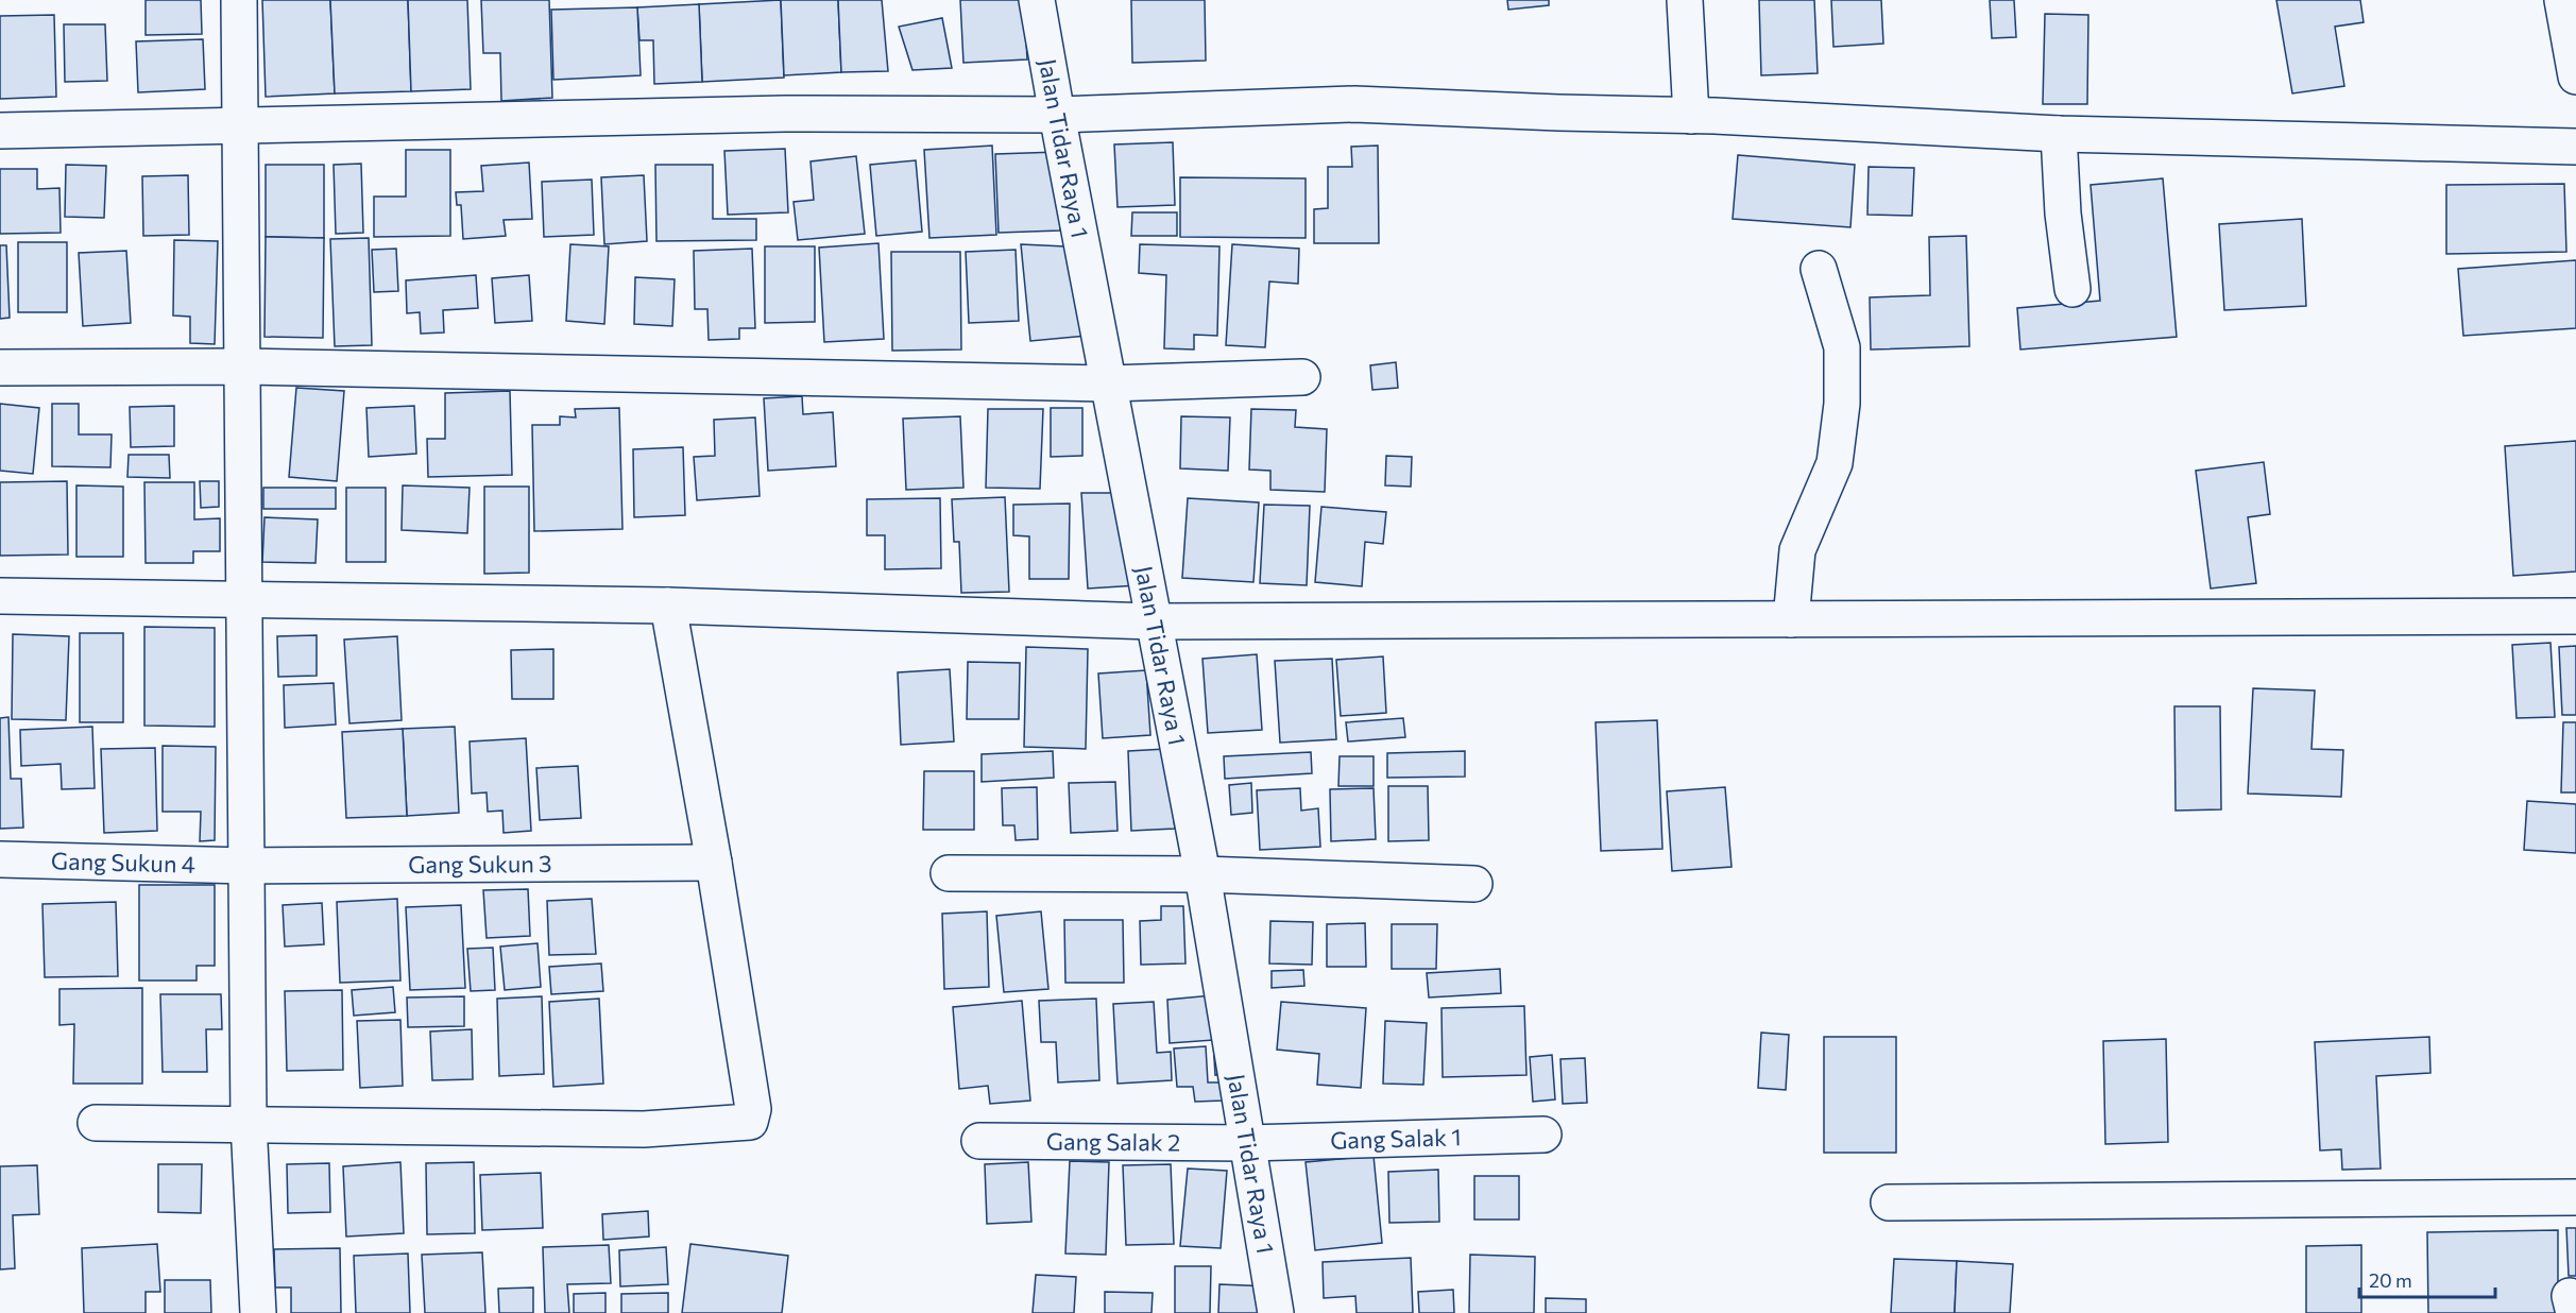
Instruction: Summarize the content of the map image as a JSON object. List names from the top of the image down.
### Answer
{
  "streets": {
    "street": [
      "Jalan Tidar Raya 1",
      "Gang Sukun 4",
      "Gang Sukun 3",
      "Gang Salak 1",
      "Gang Salak 2"
    ]
  },
  "crossings": [
    ["Jalan Tidar Raya 1", "Gang Salak 1"],
    ["Jalan Tidar Raya 1", "Gang Salak 2"],
    ["Gang Sukun 4", "Gang Sukun 3"],
    ["Gang Salak 1", "Gang Salak 2"]
  ],
  "scale_bar": "20 m"
}
